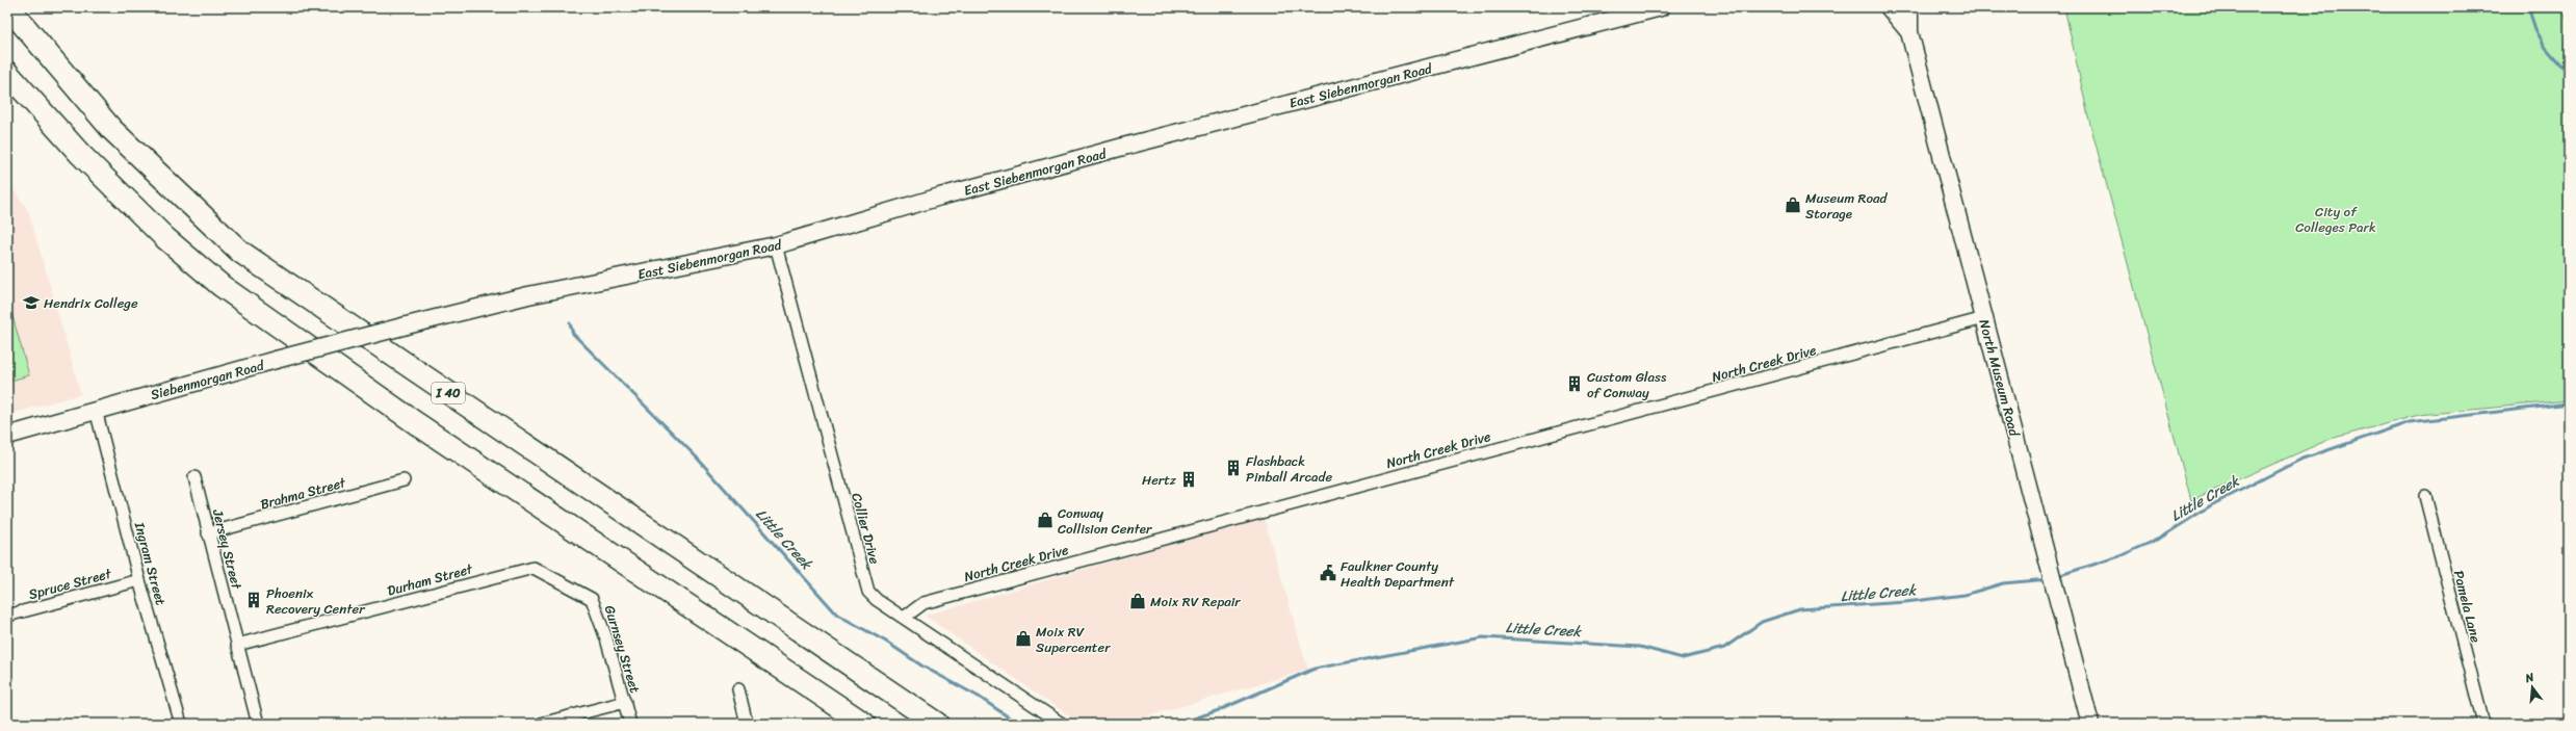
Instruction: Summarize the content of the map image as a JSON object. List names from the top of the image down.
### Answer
{
  "streets": {
    "highway": ["I 40"],
    "street": [
      "East Siebenmorgan Road",
      "North Creek Drive",
      "North Museum Road",
      "Siebenmorgan Road",
      "Brahma Street",
      "Collier Drive",
      "Jersey Street",
      "Ingram Street",
      "Durham Street",
      "Spruce Street",
      "Pamela Lane",
      "Gurnsey Street"
    ]
  },
  "crossings": [
    ["East Siebenmorgan Road", "Siebenmorgan Road"],
    ["East Siebenmorgan Road", "Collier Drive"],
    ["North Creek Drive", "North Museum Road"],
    ["North Creek Drive", "Collier Drive"],
    ["Siebenmorgan Road", "Ingram Street"],
    ["Brahma Street", "Jersey Street"],
    ["Jersey Street", "Durham Street"],
    ["Ingram Street", "Spruce Street"],
    ["Durham Street", "Gurnsey Street"]
  ],
  "water": ["Little Creek"],
  "parks": ["City of Colleges Park"],
  "places": {
    "shop": [
      "Museum Road Storage",
      "Conway Collision Center",
      "Moix RV Repair",
      "Moix RV Supercenter"
    ],
    "school or university": ["Hendrix College"],
    "building": [
      "Custom Glass of Conway",
      "Flashback Pinball Arcade",
      "Hertz",
      "Phoenix Recovery Center"
    ],
    "public building": ["Faulkner County Health Department"]
  },
  "north": "top"
}
